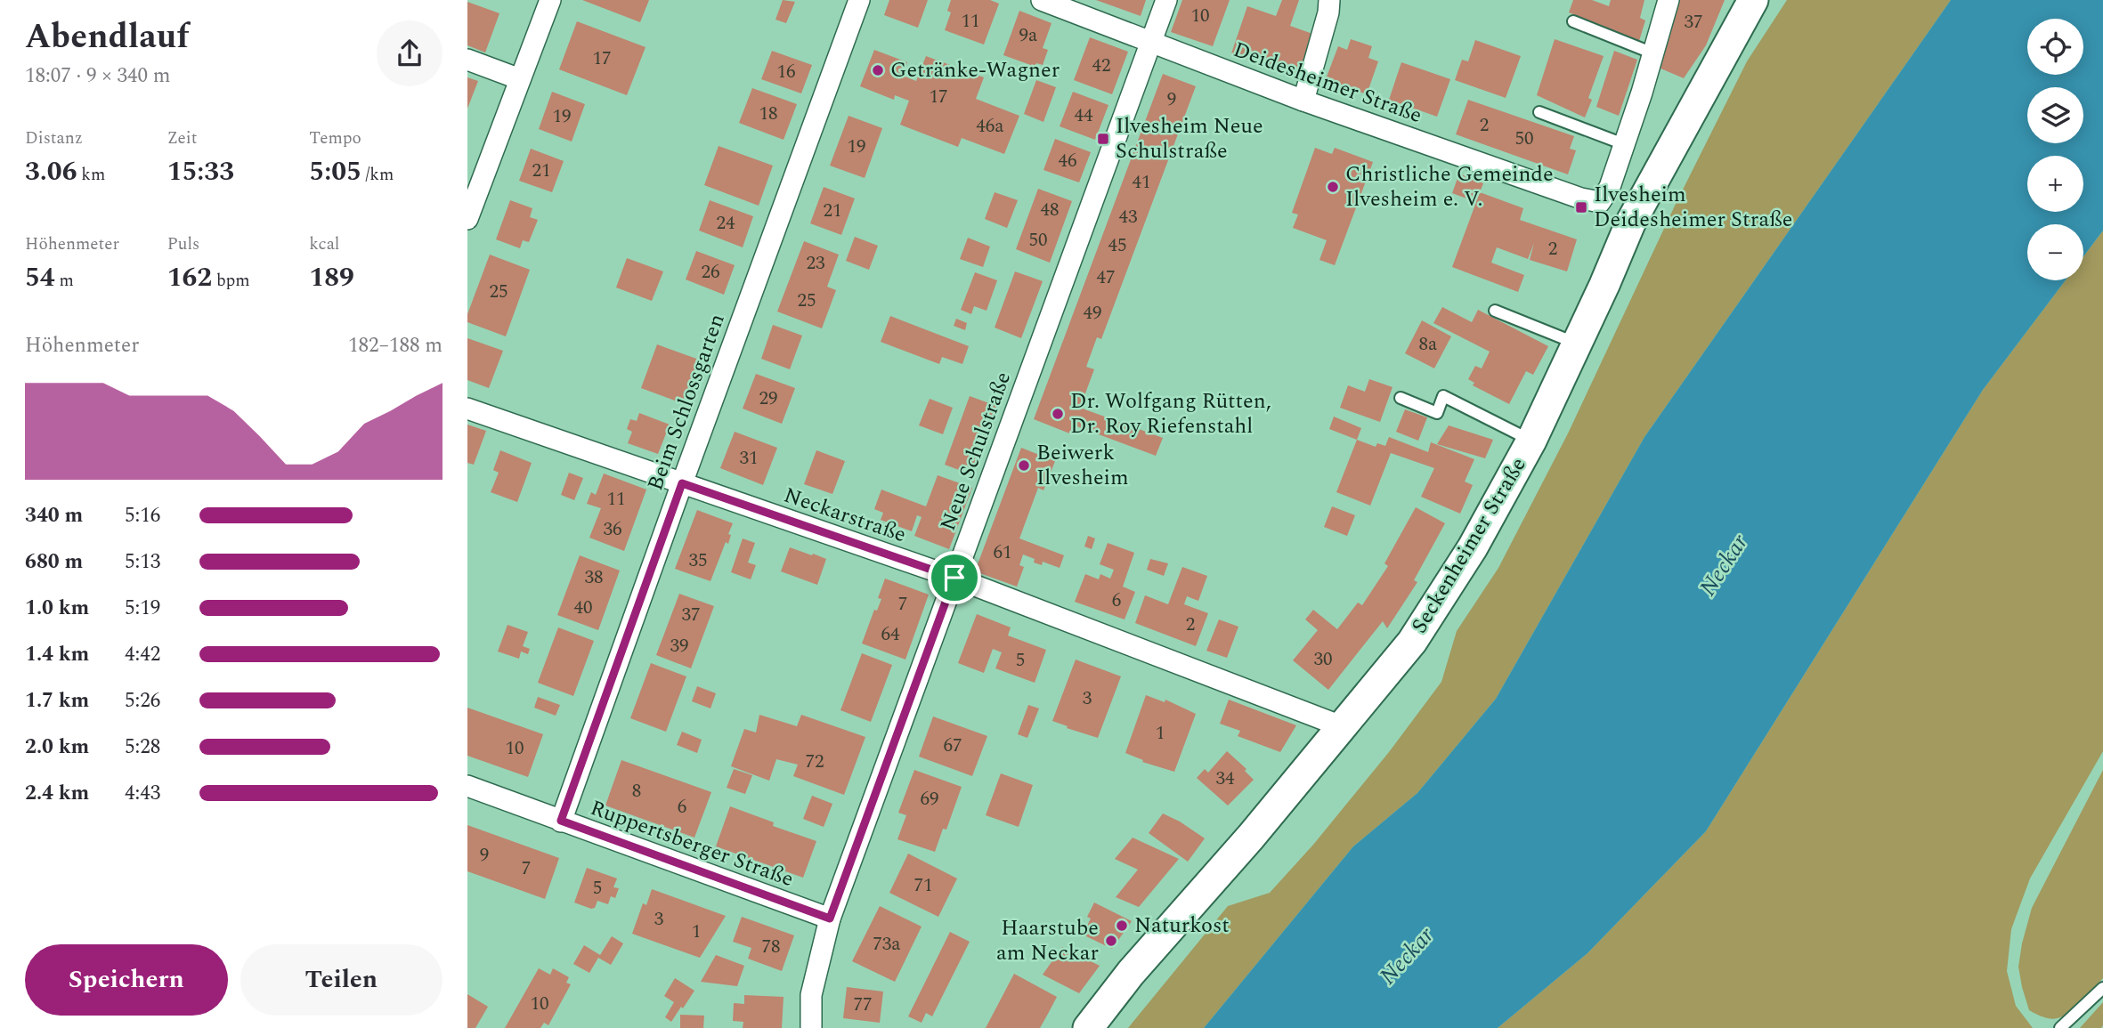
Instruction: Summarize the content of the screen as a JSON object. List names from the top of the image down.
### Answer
{
  "streets": {
    "main road": ["Seckenheimer Straße"],
    "street": [
      "Deidesheimer Straße",
      "Beim Schlossgarten",
      "Neue Schulstraße",
      "Neckarstraße",
      "Ruppertsberger Straße"
    ]
  },
  "crossings": [
    ["Deidesheimer Straße", "Neue Schulstraße"],
    ["Beim Schlossgarten", "Neckarstraße"],
    ["Beim Schlossgarten", "Ruppertsberger Straße"],
    ["Neue Schulstraße", "Neckarstraße"],
    ["Neue Schulstraße", "Ruppertsberger Straße"],
    ["Neckarstraße", "Seckenheimer Straße"]
  ],
  "water": ["Neckar"],
  "places": {
    "other": [
      "Getränke-Wagner",
      "Christliche Gemeinde Ilvesheim e. V.",
      "Dr. Wolfgang Rütten, Dr. Roy Riefenstahl",
      "Beiwerk Ilvesheim",
      "Naturkost",
      "Haarstube am Neckar"
    ],
    "transit": ["Ilvesheim Neue Schulstraße", "Ilvesheim Deidesheimer Straße"]
  },
  "house_numbers": [
    "10",
    "11",
    "37",
    "9a",
    "17",
    "42",
    "16",
    "17",
    "9",
    "18",
    "44",
    "19",
    "2",
    "46a",
    "50",
    "19",
    "46",
    "21",
    "41",
    "48",
    "21",
    "43",
    "24",
    "50",
    "45",
    "2",
    "23",
    "26",
    "47",
    "25",
    "25",
    "49",
    "8a",
    "29",
    "31",
    "11",
    "36",
    "61",
    "35",
    "38",
    "6",
    "7",
    "40",
    "37",
    "2",
    "64",
    "39",
    "30",
    "5",
    "3",
    "1",
    "67",
    "10",
    "72",
    "34",
    "8",
    "69",
    "6",
    "9",
    "7",
    "71",
    "5",
    "3",
    "1",
    "73a",
    "78",
    "10",
    "77"
  ],
  "page": {
    "heading": ["Abendlauf", "18:07 · 9 × 340 m"],
    "map_buttons": ["+", "−"],
    "stats": [
      ["Distanz", "3.06 km"],
      ["Zeit", "15:33"],
      ["Tempo", "5:05 /km"],
      ["Höhenmeter", "54 m"],
      ["Puls", "162 bpm"],
      ["kcal", "189"]
    ],
    "chart": ["Höhenmeter", "182–188 m"],
    "list": [
      {
        "name": "340 m",
        "note": "5:16"
      },
      {
        "name": "680 m",
        "note": "5:13"
      },
      {
        "name": "1.0 km",
        "note": "5:19"
      },
      {
        "name": "1.4 km",
        "note": "4:42"
      },
      {
        "name": "1.7 km",
        "note": "5:26"
      },
      {
        "name": "2.0 km",
        "note": "5:28"
      },
      {
        "name": "2.4 km",
        "note": "4:43"
      }
    ],
    "buttons": ["Speichern", "Teilen"]
  }
}
